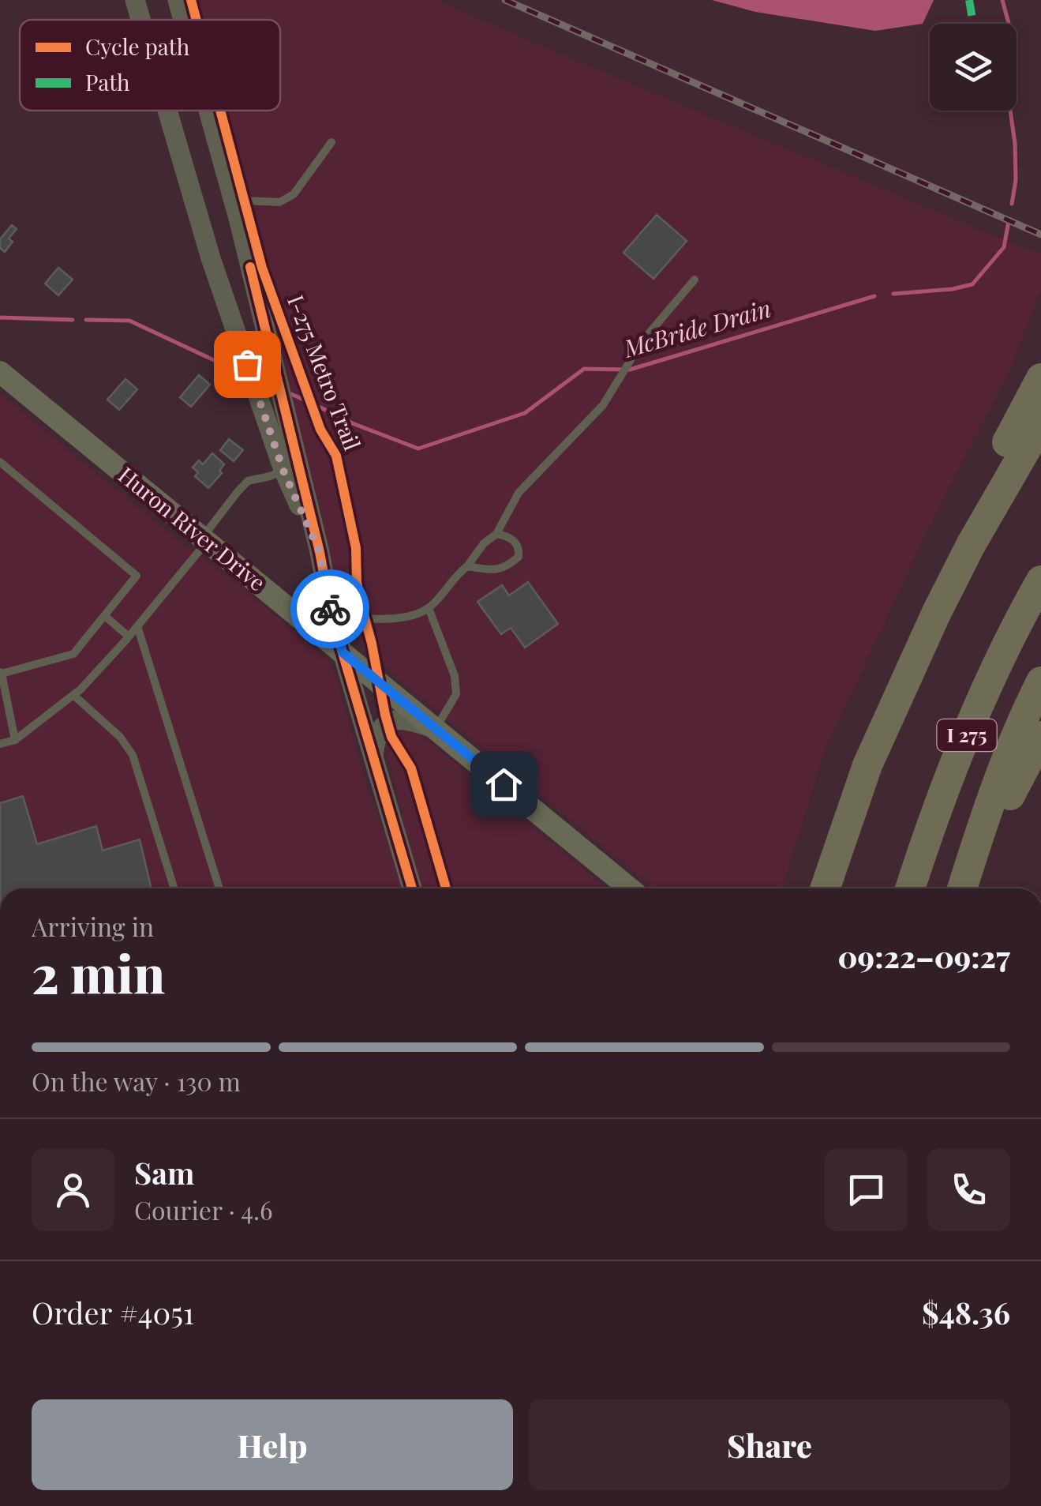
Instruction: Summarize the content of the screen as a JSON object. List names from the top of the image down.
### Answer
{
  "streets": {
    "highway": ["I 275"],
    "main road": ["Huron River Drive"],
    "cycle path": ["I-275 Metro Trail"]
  },
  "water": ["McBride Drain"],
  "legend": ["Cycle path", "Path"],
  "page": {
    "heading": ["2 min", "Arriving in", "09:22–09:27"],
    "panel": [
      "Sam",
      "Courier · 4.6",
      "Order #4051",
      "$48.36"
    ],
    "bar": "On the way · 130 m",
    "buttons": ["Help", "Share"]
  }
}
